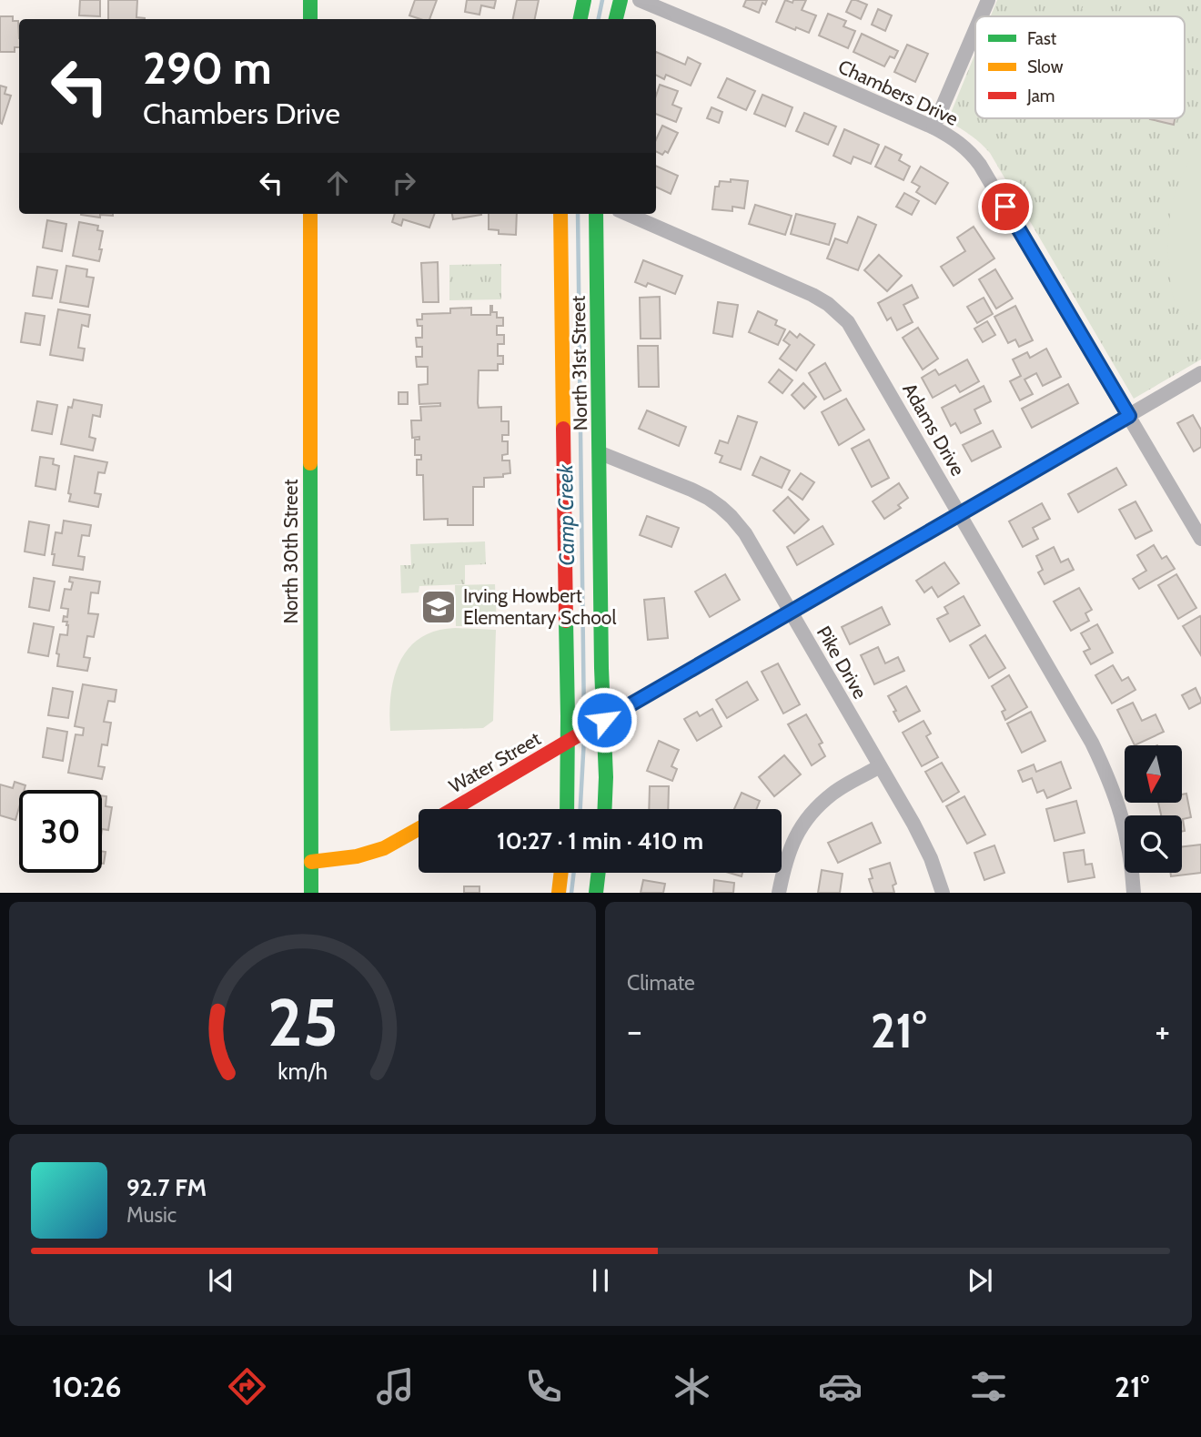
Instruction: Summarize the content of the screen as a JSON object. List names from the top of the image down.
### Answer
{
  "streets": {
    "main road": ["North 31st Street", "North 30th Street", "Water Street"],
    "street": ["Chambers Drive", "Adams Drive", "Pike Drive"]
  },
  "crossings": [
    ["Chambers Drive", "Water Street"],
    ["North 31st Street", "Pike Drive"],
    ["North 31st Street", "Water Street"],
    ["Adams Drive", "Water Street"],
    ["Pike Drive", "Water Street"]
  ],
  "water": ["Camp Creek"],
  "places": {
    "school or university": ["Irving Howbert Elementary School"]
  },
  "legend": ["Fast", "Slow", "Jam"],
  "north": "bottom",
  "page": {
    "turn": ["290 m", "Chambers Drive"],
    "limit": "30",
    "trip": "10:27 · 1 min · 410 m",
    "tile": "Climate",
    "heat": ["−", "21°", "+"],
    "song": ["92.7 FM", "Music"],
    "tabs": ["10:26", "21°"],
    "gauge": ["25", "km/h"]
  }
}
